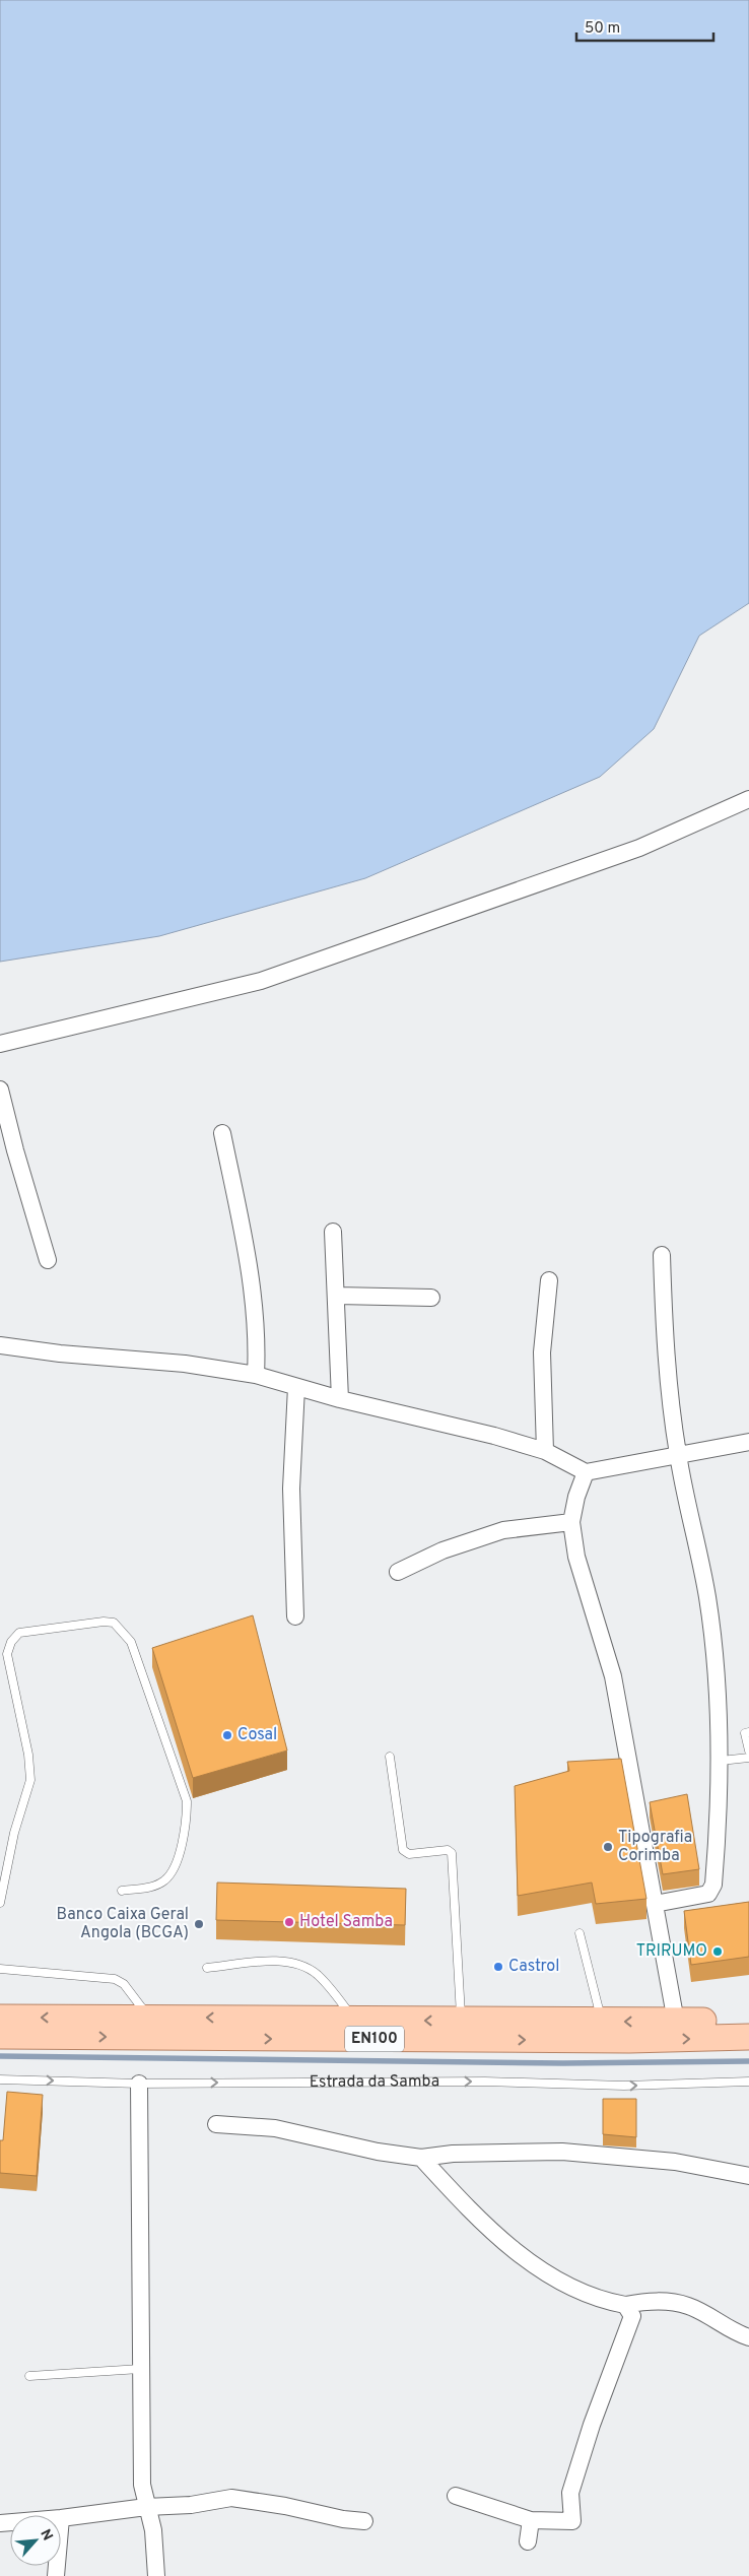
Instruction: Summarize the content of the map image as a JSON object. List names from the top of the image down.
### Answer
{
  "streets": {
    "main road": ["EN100"],
    "lane": ["Estrada da Samba"]
  },
  "one_way": ["Estrada da Samba"],
  "places": [
    "Cosal",
    "Tipografia Corimba",
    "Hotel Samba",
    "Banco Caixa Geral Angola (BCGA)",
    "TRIRUMO",
    "Castrol"
  ],
  "scale_bar": "50 m",
  "north": "top right"
}
